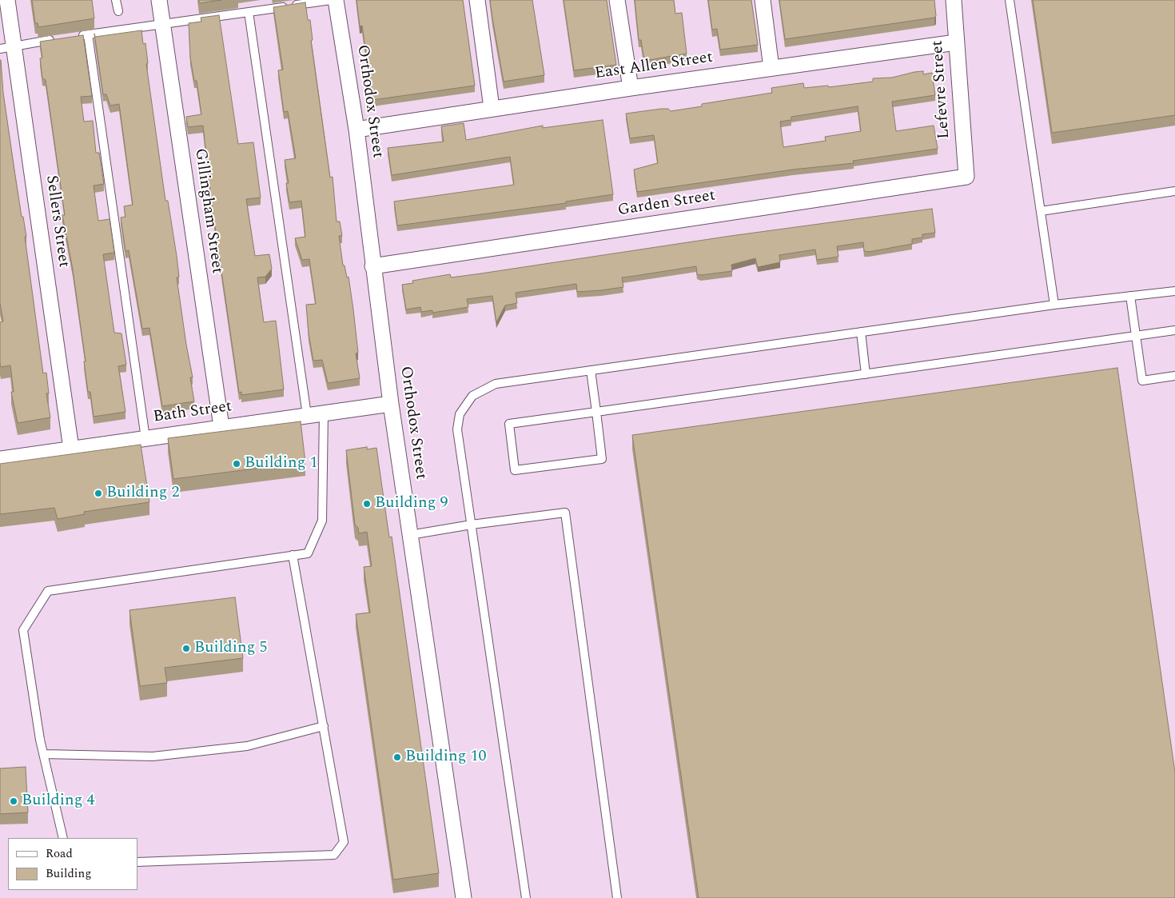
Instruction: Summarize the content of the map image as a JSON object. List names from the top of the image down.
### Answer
{
  "streets": {
    "street": [
      "East Allen Street",
      "Lefevre Street",
      "Orthodox Street",
      "Garden Street",
      "Gillingham Street",
      "Sellers Street",
      "Bath Street"
    ]
  },
  "crossings": [
    ["East Allen Street", "Lefevre Street"],
    ["East Allen Street", "Orthodox Street"],
    ["Lefevre Street", "Garden Street"],
    ["Orthodox Street", "Garden Street"],
    ["Orthodox Street", "Bath Street"],
    ["Gillingham Street", "Bath Street"],
    ["Sellers Street", "Bath Street"]
  ],
  "places": [
    "Building 1",
    "Building 2",
    "Building 9",
    "Building 5",
    "Building 10",
    "Building 4"
  ],
  "legend": ["Road", "Building"]
}
